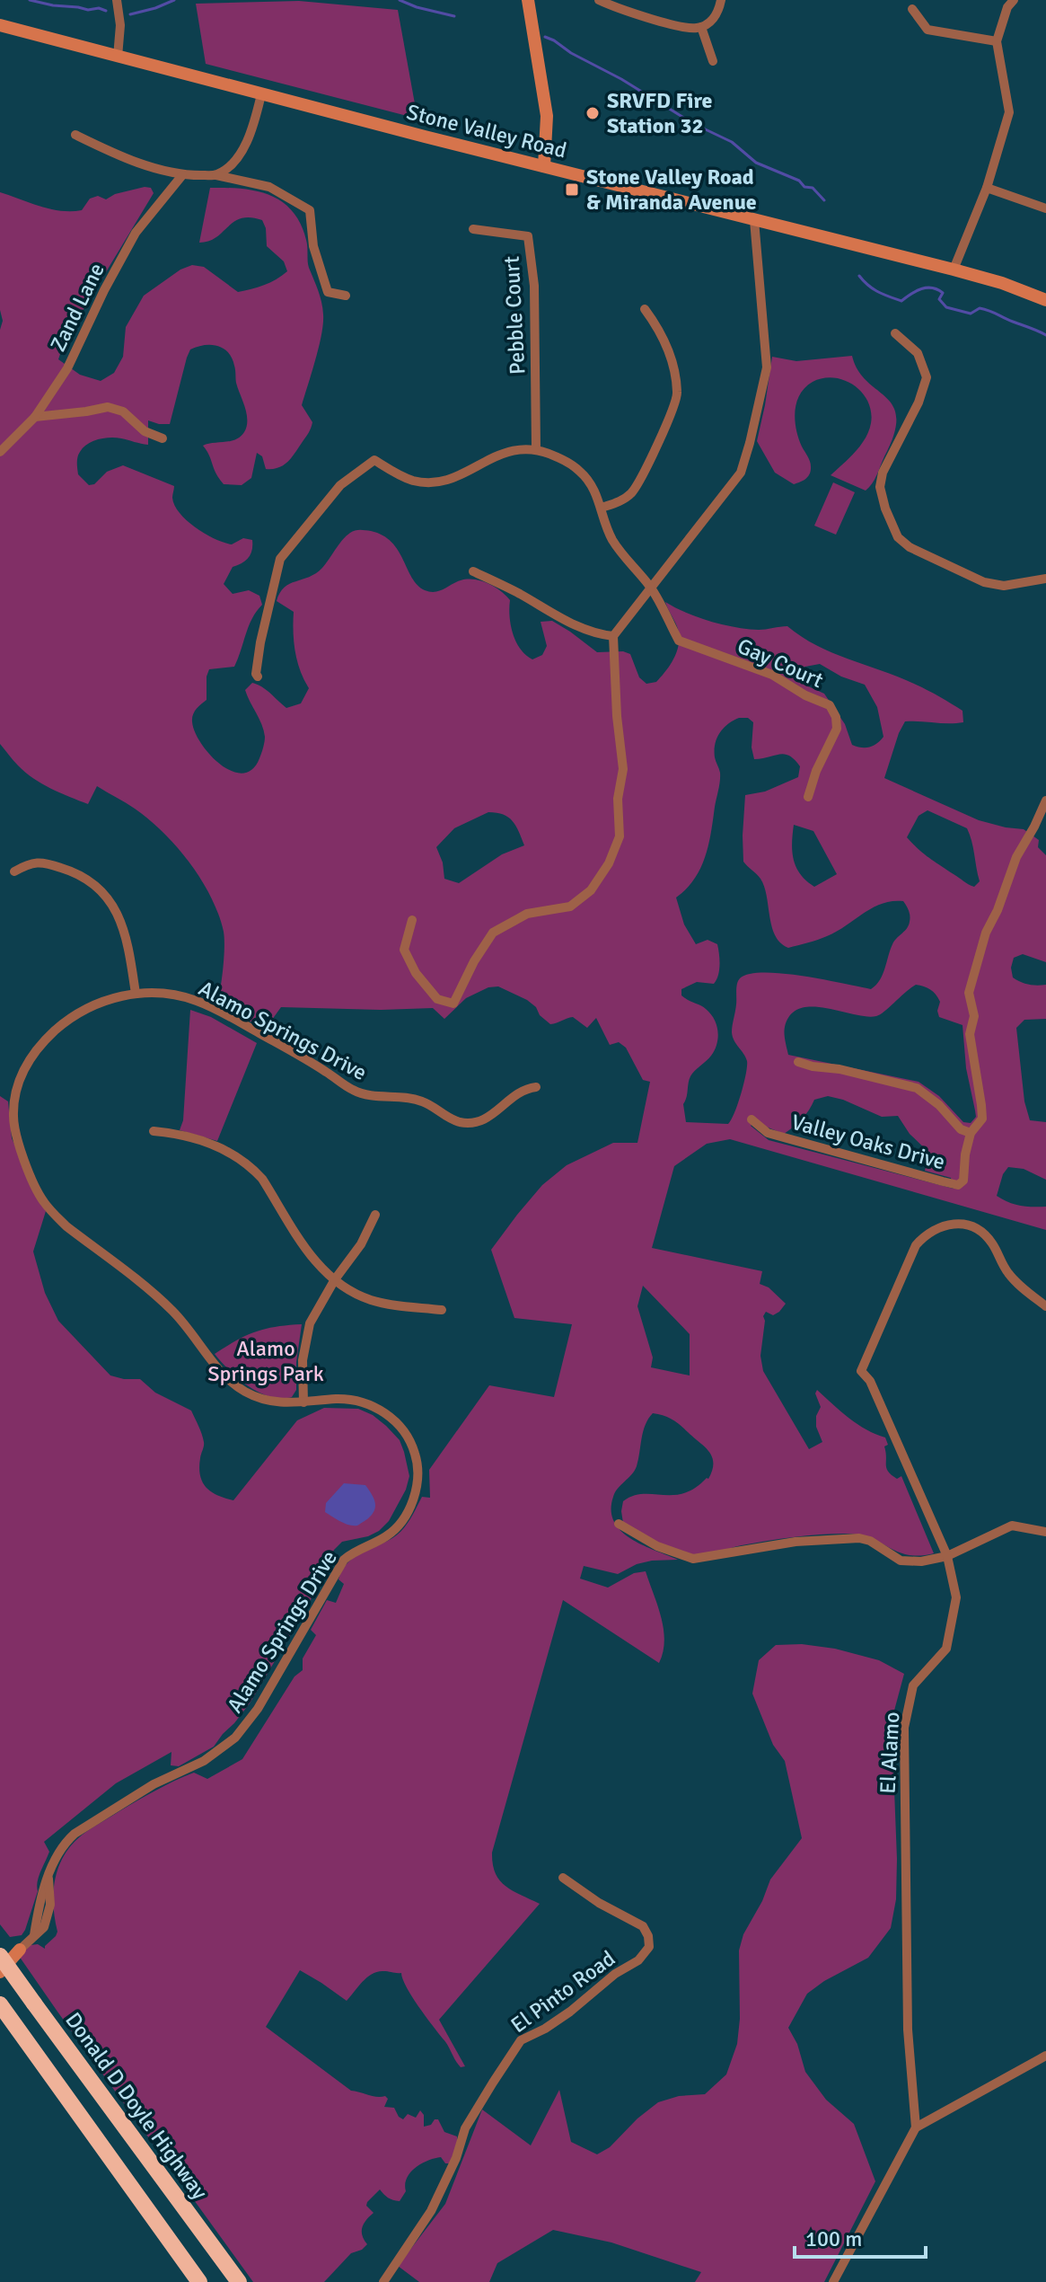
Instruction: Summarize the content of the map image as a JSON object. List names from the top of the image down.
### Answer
{
  "streets": {
    "highway": ["Donald D Doyle Highway"],
    "street": [
      "Stone Valley Road",
      "Zand Lane",
      "Pebble Court",
      "Gay Court",
      "Alamo Springs Drive",
      "Valley Oaks Drive",
      "El Alamo",
      "El Pinto Road"
    ]
  },
  "crossings": [
    ["Pebble Court", "Gay Court"]
  ],
  "parks": ["Alamo Springs Park"],
  "places": {
    "other": ["SRVFD Fire Station 32"],
    "transit": ["Stone Valley Road & Miranda Avenue"]
  },
  "scale_bar": "100 m"
}
